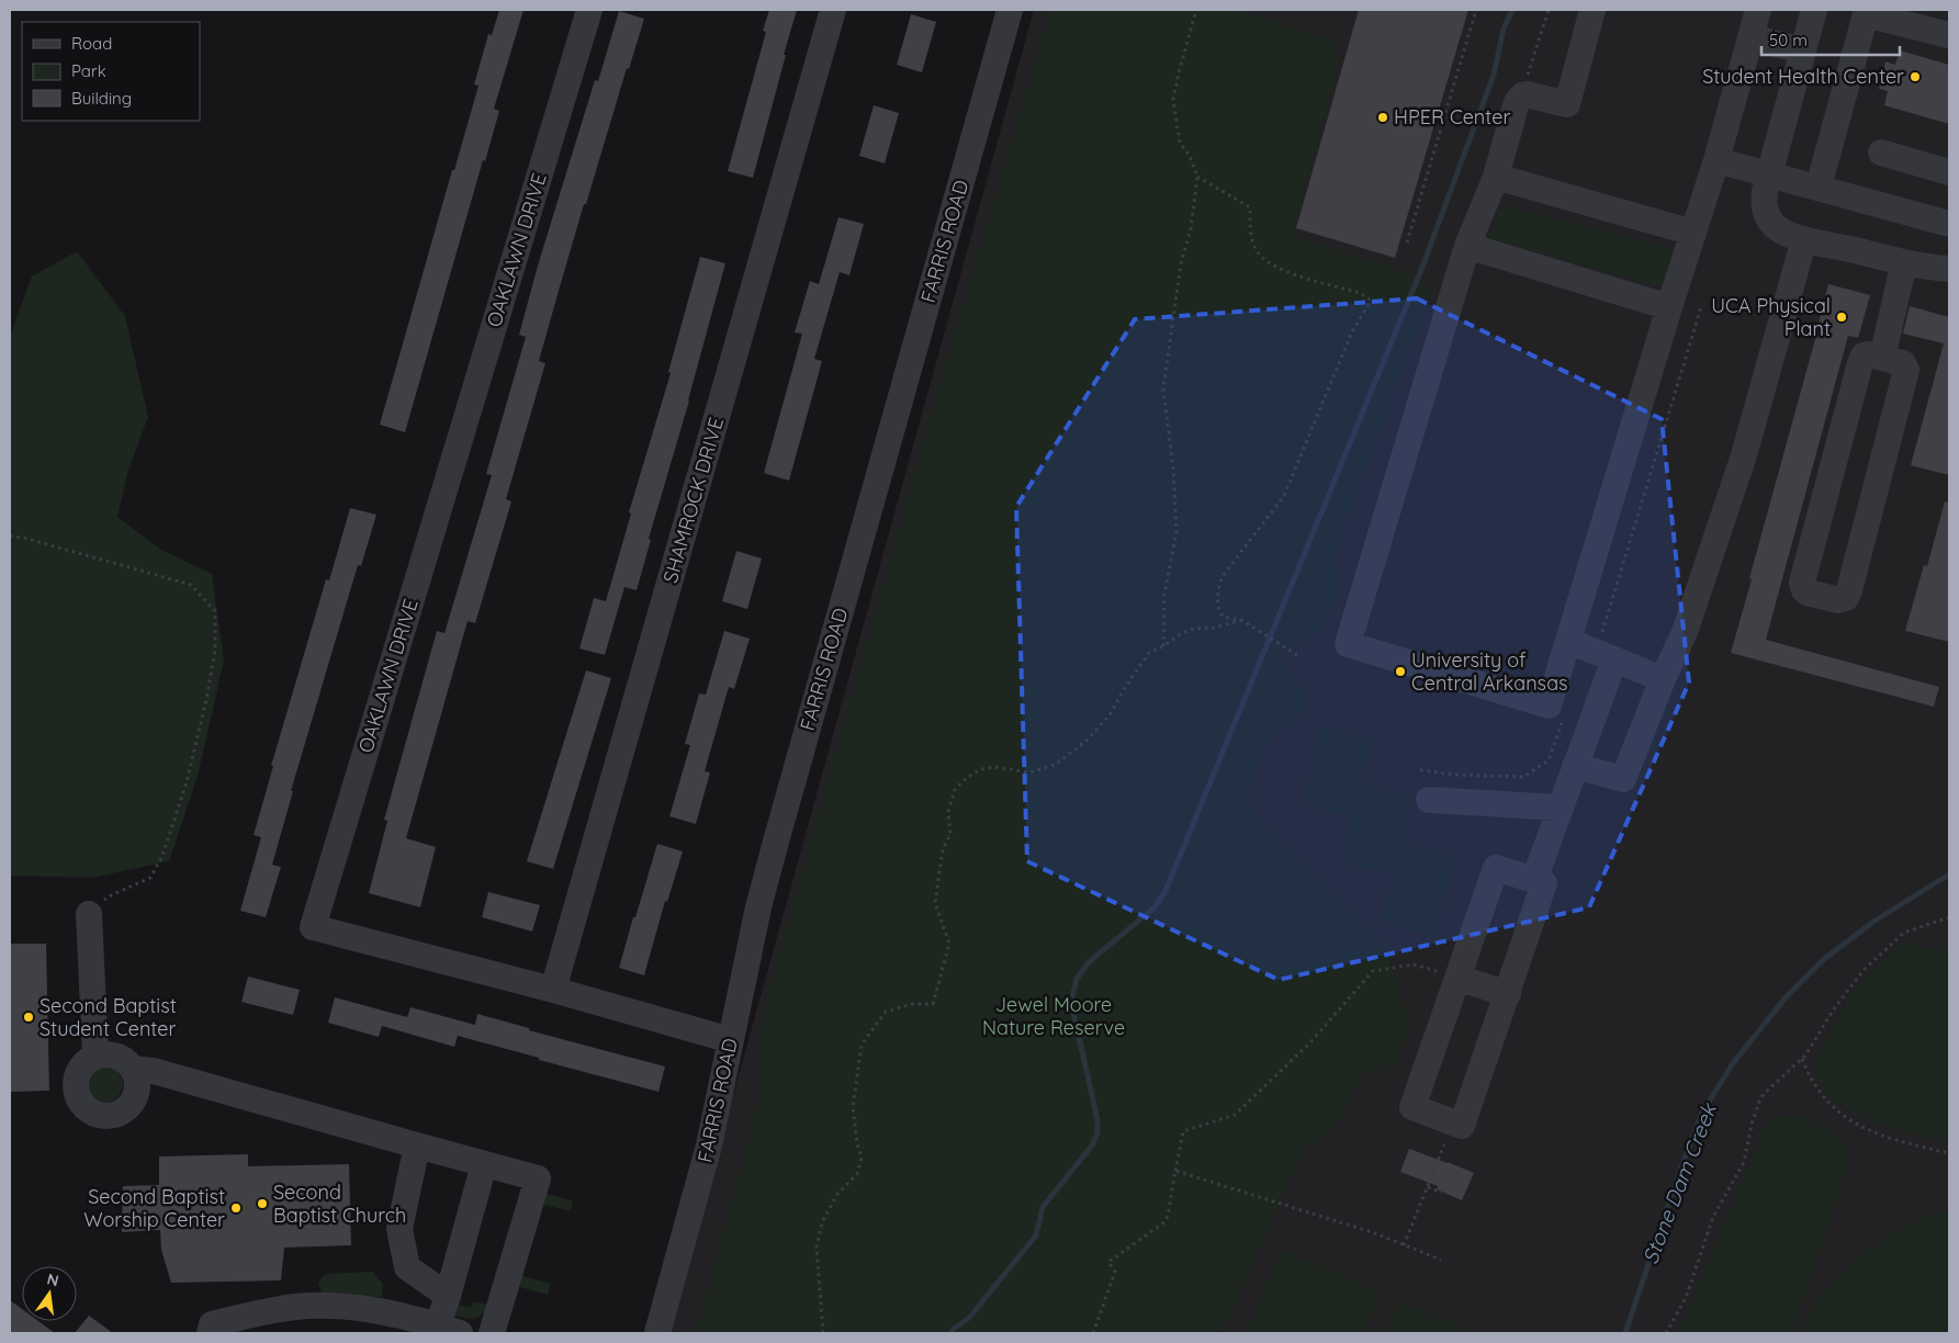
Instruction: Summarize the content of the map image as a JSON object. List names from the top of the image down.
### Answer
{
  "streets": {
    "street": ["FARRIS ROAD", "OAKLAWN DRIVE", "SHAMROCK DRIVE"]
  },
  "crossings": [
    ["FARRIS ROAD", "OAKLAWN DRIVE"],
    ["OAKLAWN DRIVE", "SHAMROCK DRIVE"]
  ],
  "water": ["Stone Dam Creek"],
  "parks": ["Jewel Moore Nature Reserve"],
  "places": [
    "Student Health Center",
    "HPER Center",
    "UCA Physical Plant",
    "University of Central Arkansas",
    "Second Baptist Student Center",
    "Second Baptist Church",
    "Second Baptist Worship Center"
  ],
  "legend": ["Road", "Park", "Building"],
  "scale_bar": "50 m",
  "north": "top"
}
